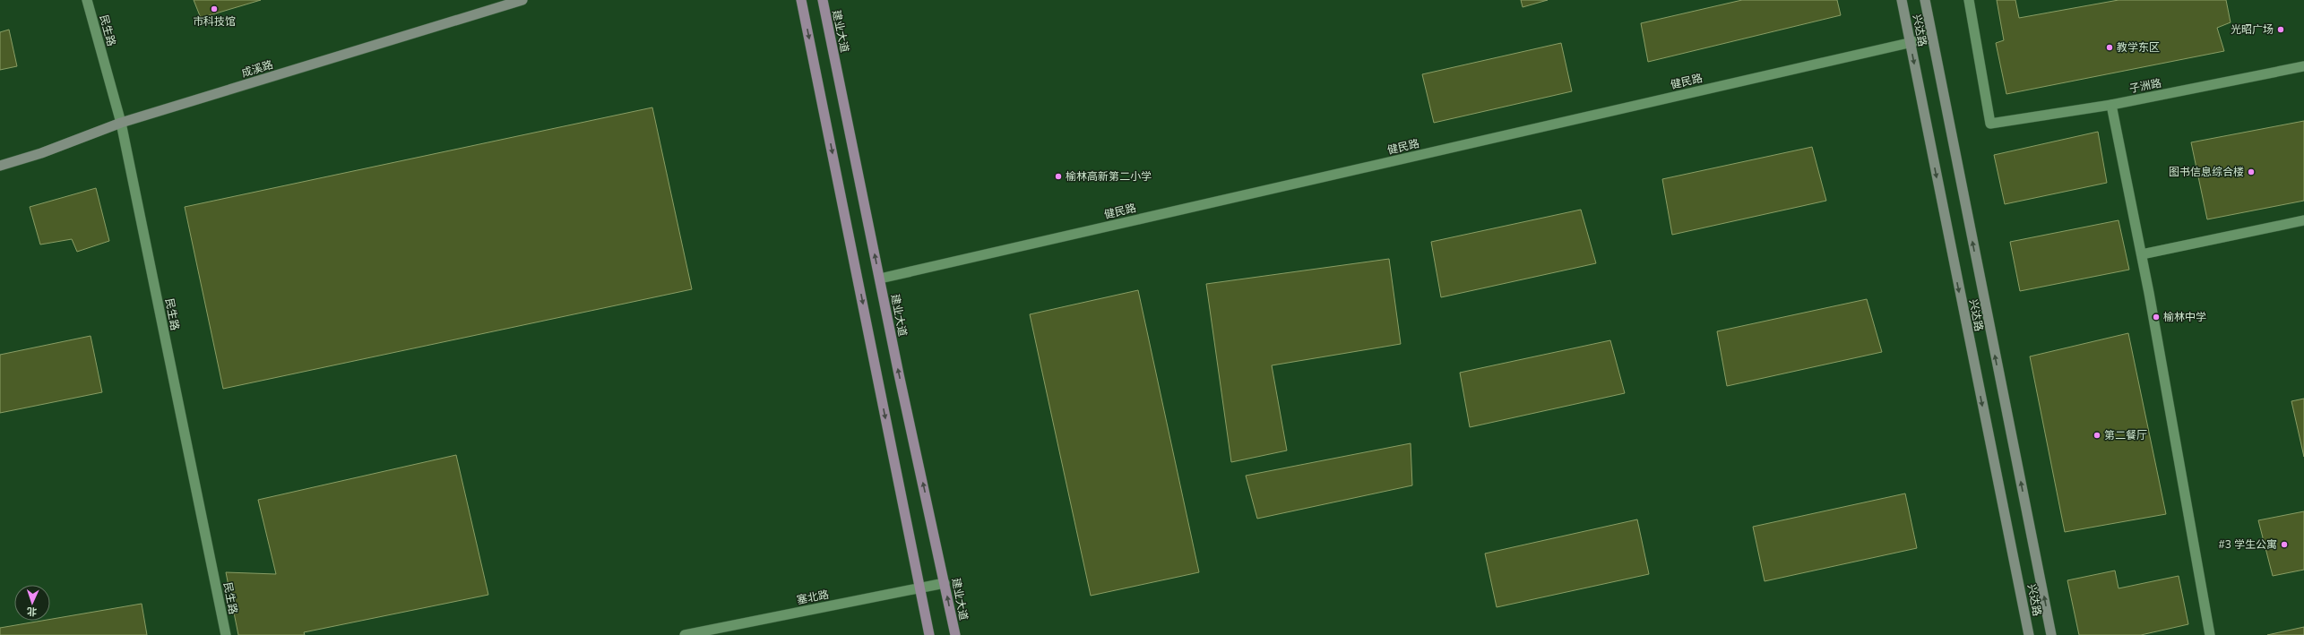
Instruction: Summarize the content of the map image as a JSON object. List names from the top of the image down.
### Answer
{
  "streets": {
    "main road": ["兴达路", "建业大道", "成溪路"],
    "street": [
      "民生路",
      "健民路",
      "子洲路",
      "塞北路"
    ]
  },
  "crossings": [
    ["民生路", "成溪路"],
    ["兴达路", "健民路"],
    ["建业大道", "健民路"],
    ["建业大道", "塞北路"]
  ],
  "places": [
    "市科技馆",
    "光昭广场",
    "教学东区",
    "图书信息综合楼",
    "榆林高新第二小学",
    "榆林中学",
    "第二餐厅",
    "#3 学生公寓"
  ],
  "north": "bottom"
}
